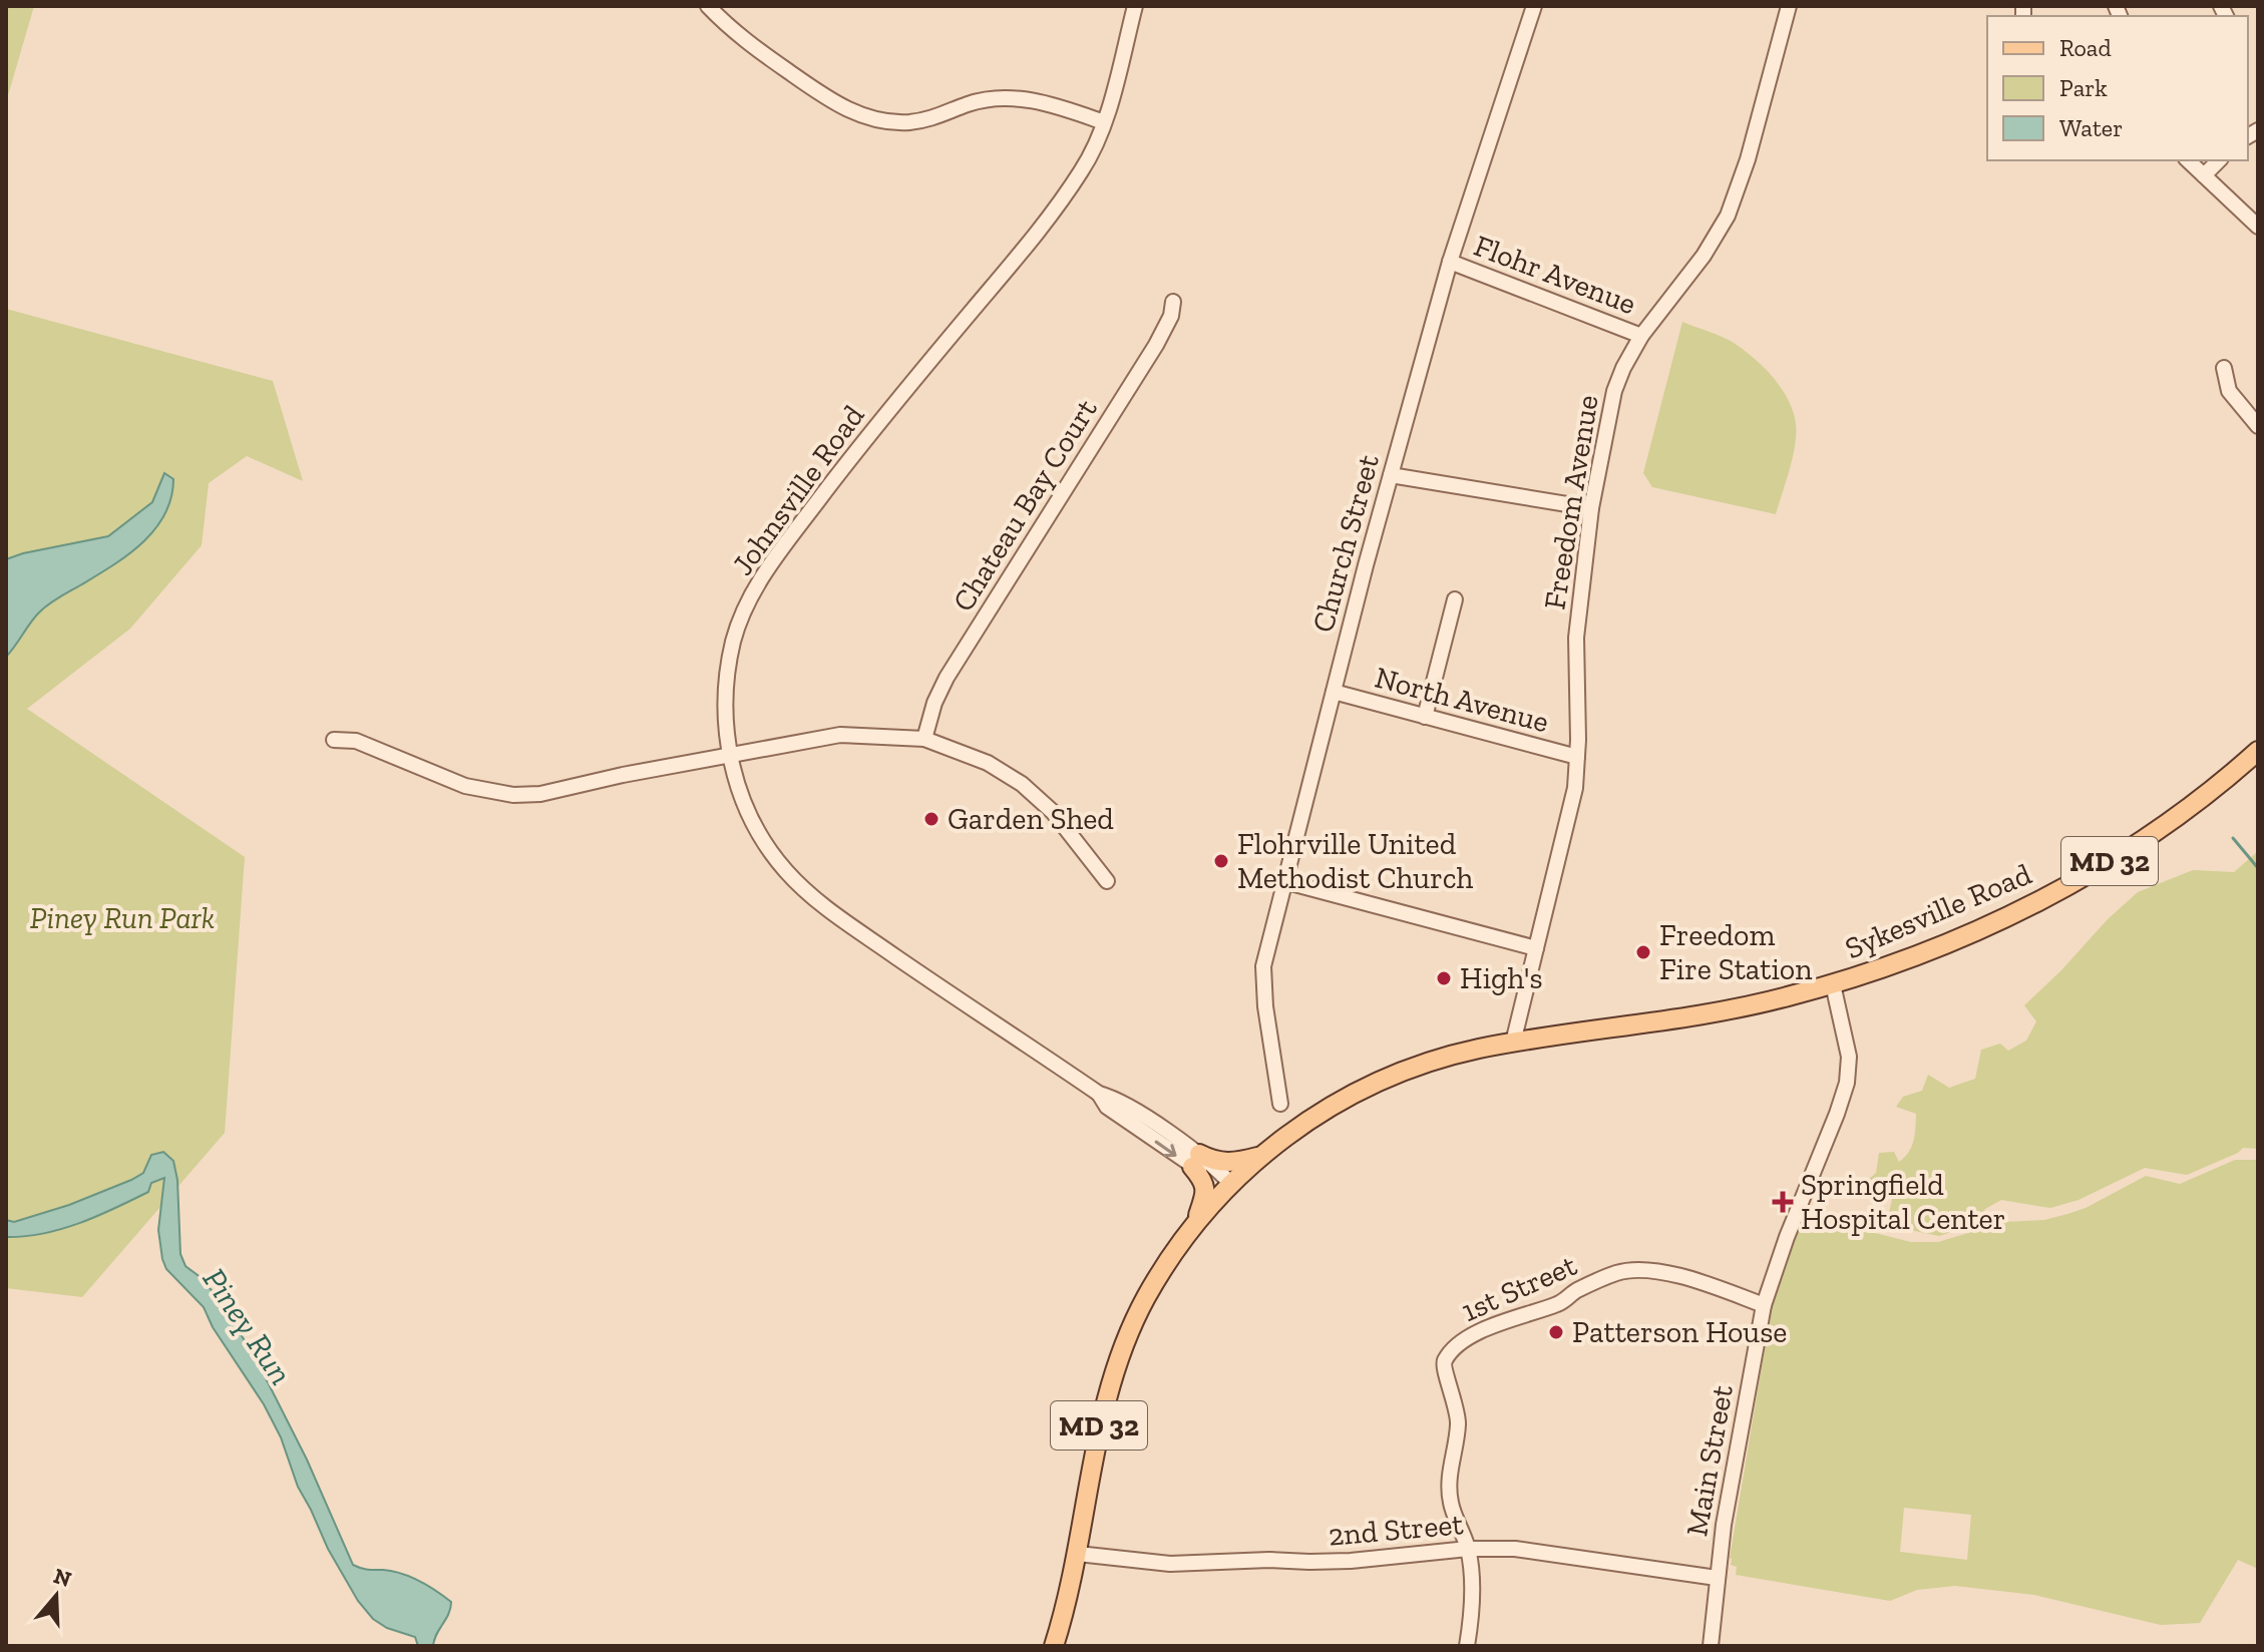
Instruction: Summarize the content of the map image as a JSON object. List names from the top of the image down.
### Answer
{
  "streets": {
    "main road": ["MD 32", "Sykesville Road"],
    "street": [
      "Flohr Avenue",
      "Johnsville Road",
      "Freedom Avenue",
      "Chateau Bay Court",
      "Church Street",
      "North Avenue",
      "1st Street",
      "Main Street",
      "2nd Street"
    ]
  },
  "crossings": [
    ["Flohr Avenue", "Freedom Avenue"],
    ["Flohr Avenue", "Church Street"],
    ["Johnsville Road", "Sykesville Road"],
    ["Freedom Avenue", "North Avenue"],
    ["Freedom Avenue", "Sykesville Road"],
    ["Church Street", "North Avenue"],
    ["Sykesville Road", "Main Street"],
    ["Sykesville Road", "2nd Street"],
    ["1st Street", "Main Street"],
    ["1st Street", "2nd Street"],
    ["Main Street", "2nd Street"]
  ],
  "water": ["Piney Run"],
  "parks": ["Piney Run Park"],
  "places": {
    "other": [
      "Garden Shed",
      "Flohrville United Methodist Church",
      "Freedom Fire Station",
      "High's",
      "Patterson House"
    ],
    "health": ["Springfield Hospital Center"]
  },
  "legend": ["Road", "Park", "Water"],
  "north": "top"
}
